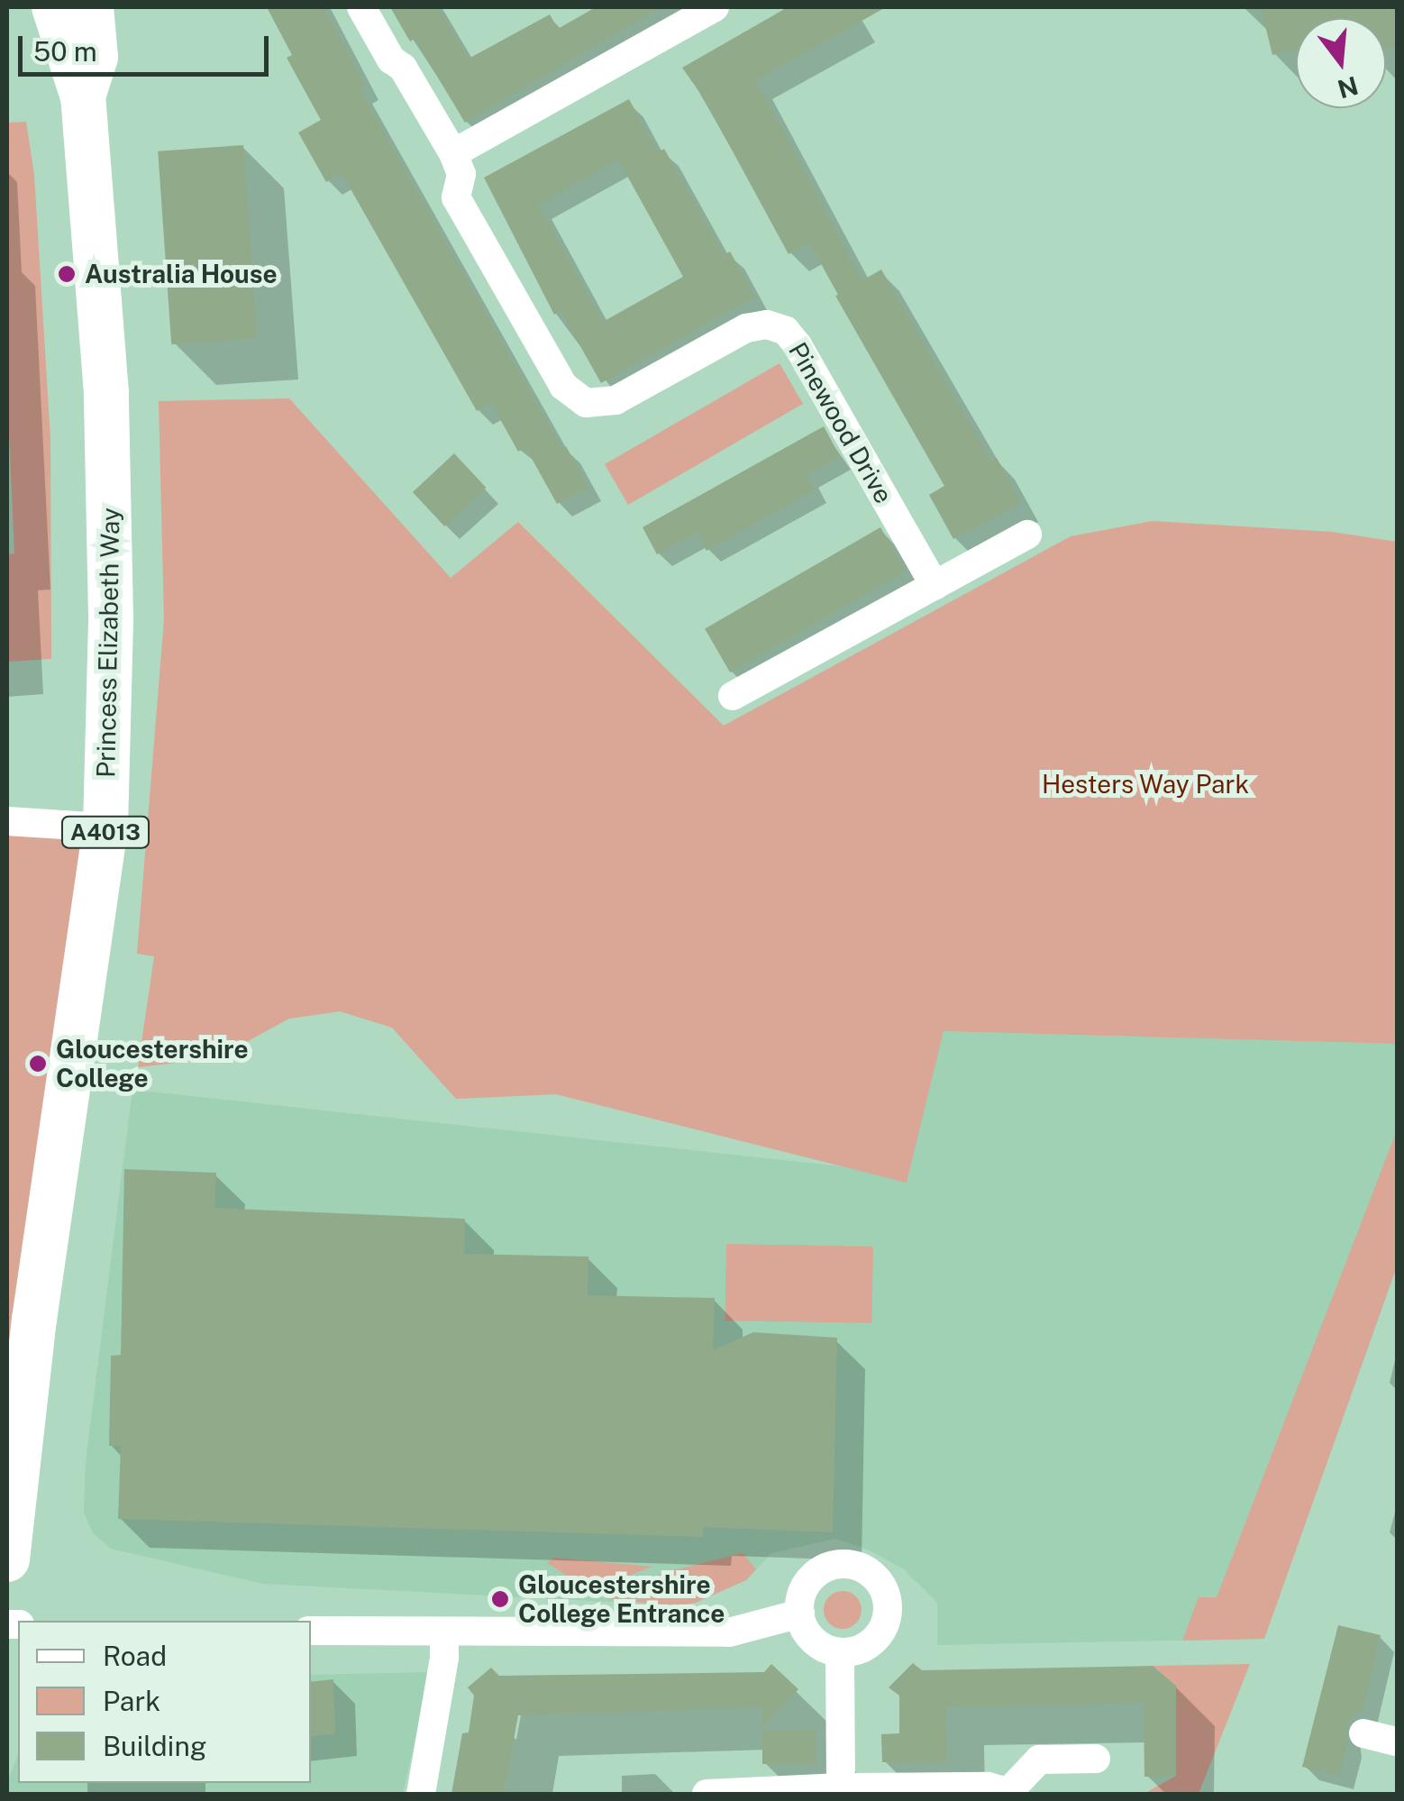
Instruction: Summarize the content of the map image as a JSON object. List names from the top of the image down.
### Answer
{
  "streets": {
    "main road": ["Princess Elizabeth Way", "A4013"],
    "street": ["Pinewood Drive"]
  },
  "parks": ["Hesters Way Park"],
  "places": ["Australia House", "Gloucestershire College", "Gloucestershire College Entrance"],
  "legend": ["Road", "Park", "Building"],
  "scale_bar": "50 m",
  "north": "bottom"
}
